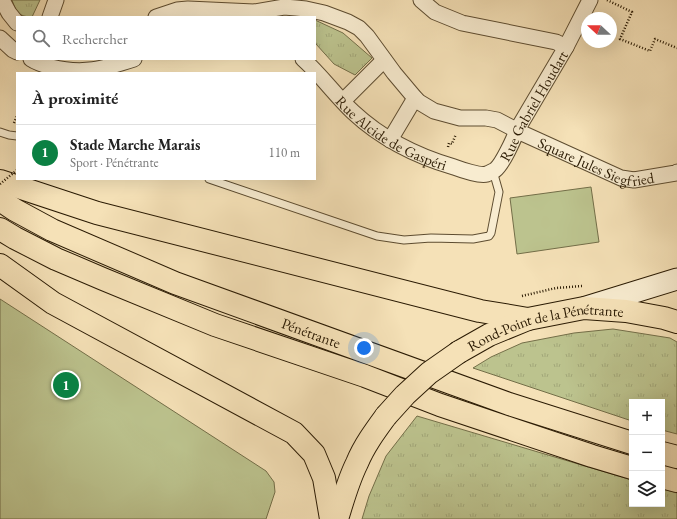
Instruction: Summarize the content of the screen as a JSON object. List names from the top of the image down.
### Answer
{
  "streets": {
    "main road": ["Rond-Point de la Pénétrante", "Pénétrante"],
    "street": ["Rue Gabriel Houdart", "Rue Alcide de Gaspéri", "Square Jules Siegfried"]
  },
  "crossings": [
    ["Rue Gabriel Houdart", "Rue Alcide de Gaspéri"],
    ["Rue Gabriel Houdart", "Square Jules Siegfried"]
  ],
  "north": "left",
  "page": {
    "search": "Rechercher",
    "heading": "À proximité",
    "list": [
      {
        "mark": "1",
        "name": "Stade Marche Marais",
        "note": "Sport · Pénétrante",
        "value": "110 m"
      }
    ],
    "pins": "1",
    "map_buttons": ["+", "−"]
  }
}
